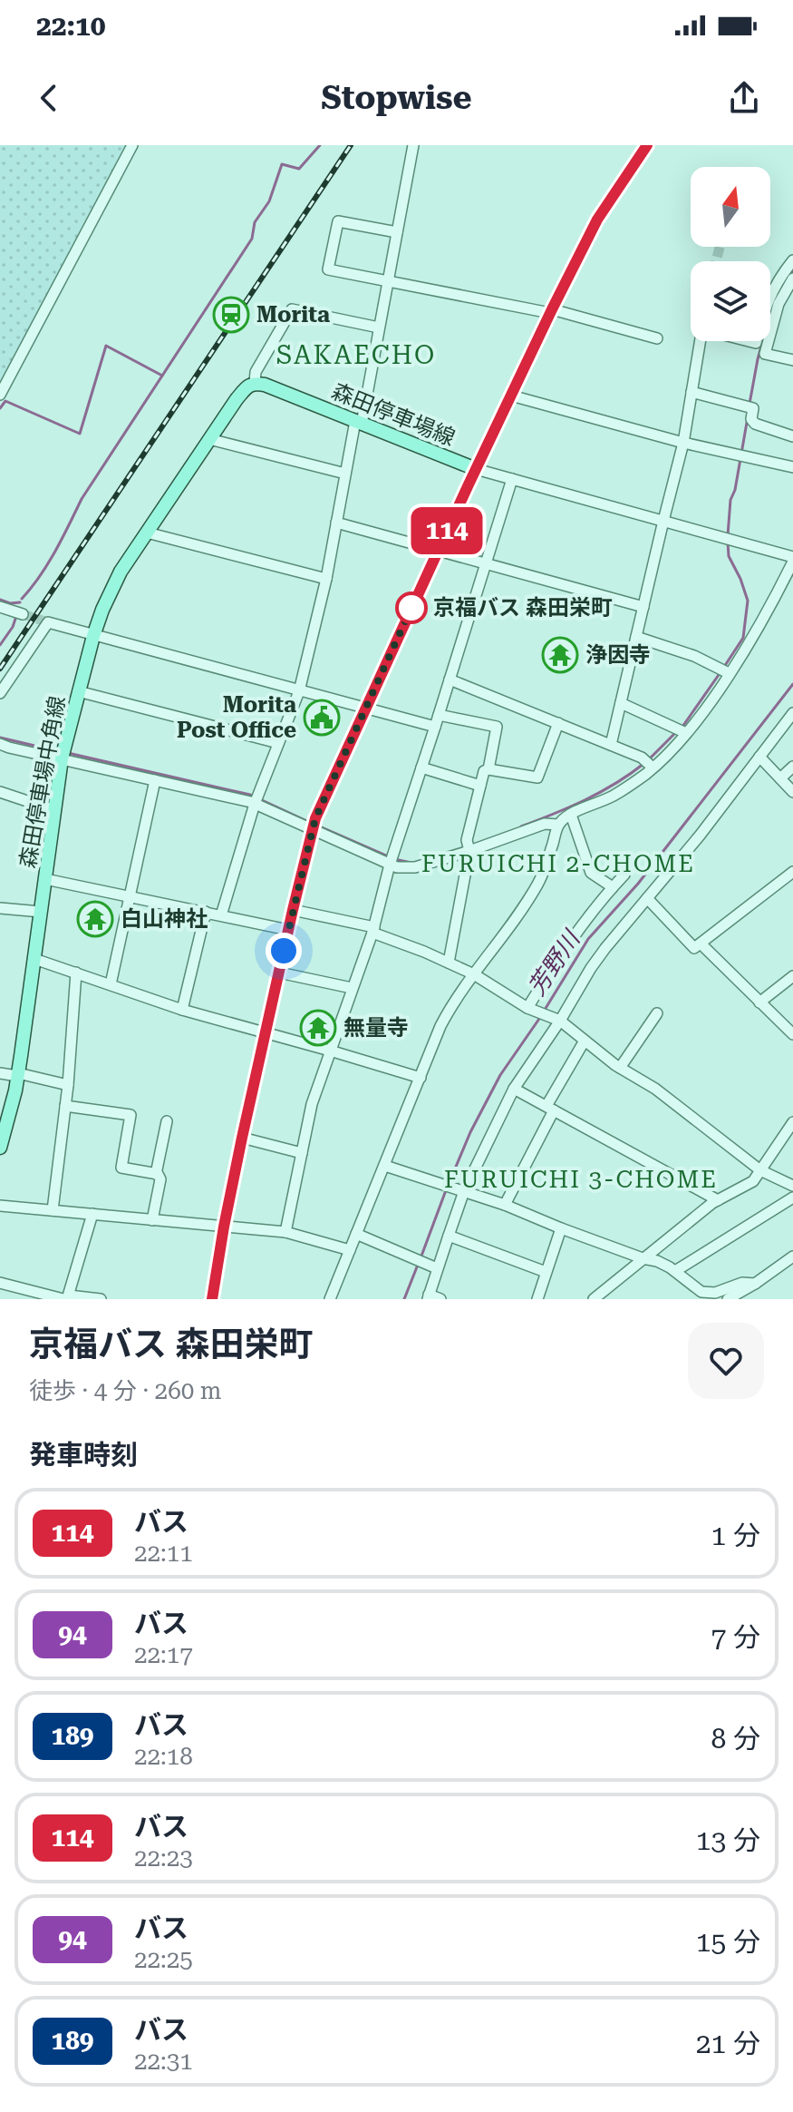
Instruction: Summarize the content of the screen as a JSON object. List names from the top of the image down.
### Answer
{
  "streets": {
    "main road": ["森田停車場線", "森田停車場中角線"]
  },
  "crossings": [
    ["森田停車場線", "森田停車場中角線"]
  ],
  "districts": ["SAKAECHO", "FURUICHI 2-CHOME", "FURUICHI 3-CHOME"],
  "water": ["芳野川"],
  "places": {
    "station": ["Morita"],
    "other": ["京福バス 森田栄町"],
    "temple": ["浄因寺", "白山神社", "無量寺"],
    "public building": ["Morita Post Office"]
  },
  "lines": ["bus line 114"],
  "north": "top",
  "page": {
    "status": "22:10",
    "header": "Stopwise",
    "on_map": "114",
    "heading": [
      ["京福バス 森田栄町", "徒歩 · 4 分 · 260 m"],
      "発車時刻"
    ],
    "list": [
      {
        "mark": "114",
        "name": "バス",
        "note": "22:11",
        "value": "1 分"
      },
      {
        "mark": "94",
        "name": "バス",
        "note": "22:17",
        "value": "7 分"
      },
      {
        "mark": "189",
        "name": "バス",
        "note": "22:18",
        "value": "8 分"
      },
      {
        "mark": "114",
        "name": "バス",
        "note": "22:23",
        "value": "13 分"
      },
      {
        "mark": "94",
        "name": "バス",
        "note": "22:25",
        "value": "15 分"
      },
      {
        "mark": "189",
        "name": "バス",
        "note": "22:31",
        "value": "21 分"
      }
    ]
  }
}
